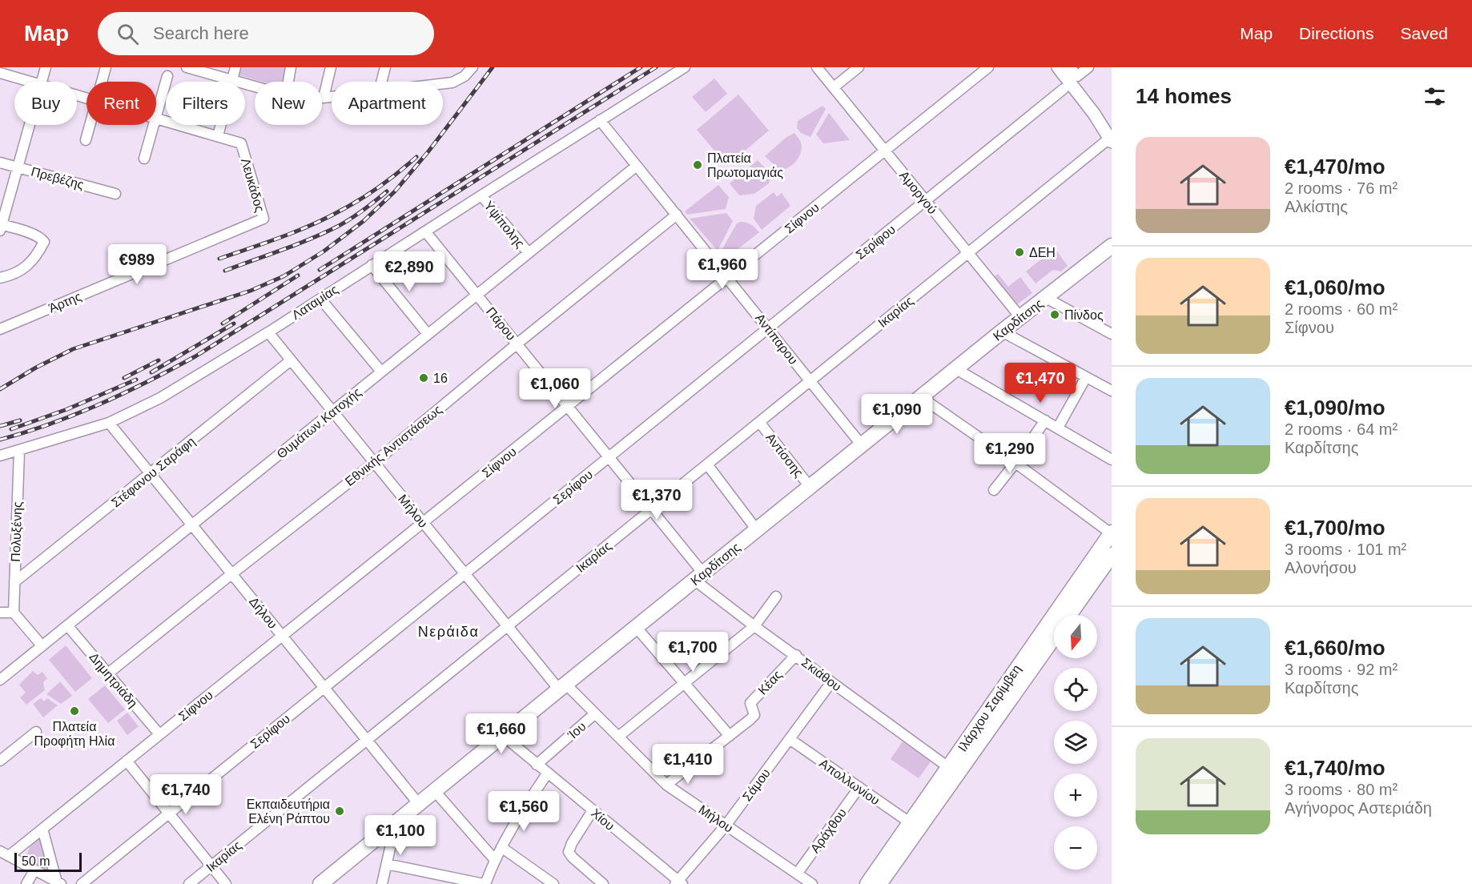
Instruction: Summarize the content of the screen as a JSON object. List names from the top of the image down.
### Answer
{
  "streets": {
    "main road": ["Καρδίτσης", "Ιλάρχου Σαρίμβεη"],
    "street": [
      "Πρεβέζης",
      "Λευκάδος",
      "Αμοργού",
      "Σίφνου",
      "Υψίπολης",
      "Σερίφου",
      "Άρτης",
      "Λαταμίας",
      "Ικαρίας",
      "Πάρου",
      "Αντίπαρου",
      "Θυμάτων Κατοχής",
      "Εθνικής Αντιστάσεως",
      "Αντίσσης",
      "Στέφανου Σαράφη",
      "Μήλου",
      "Πολυξένης",
      "Δήλου",
      "Σκιάθου",
      "Δημητριάδη",
      "Κέας",
      "Ίου",
      "Απολλωνίου",
      "Σάμου",
      "Χίου",
      "Αράχθου"
    ]
  },
  "crossings": [
    ["Λευκάδος", "Άρτης"],
    ["Αμοργού", "Σίφνου"],
    ["Αμοργού", "Σερίφου"],
    ["Αμοργού", "Ικαρίας"],
    ["Αμοργού", "Καρδίτσης"],
    ["Σίφνου", "Πάρου"],
    ["Σίφνου", "Αντίπαρου"],
    ["Σίφνου", "Μήλου"],
    ["Σίφνου", "Δήλου"],
    ["Σίφνου", "Δημητριάδη"],
    ["Υψίπολης", "Λαταμίας"],
    ["Υψίπολης", "Θυμάτων Κατοχής"],
    ["Σερίφου", "Πάρου"],
    ["Σερίφου", "Αντίπαρου"],
    ["Σερίφου", "Μήλου"],
    ["Σερίφου", "Δήλου"],
    ["Λαταμίας", "Πάρου"],
    ["Λαταμίας", "Αντίπαρου"],
    ["Λαταμίας", "Μήλου"],
    ["Λαταμίας", "Πολυξένης"],
    ["Λαταμίας", "Δήλου"],
    ["Ικαρίας", "Πάρου"],
    ["Ικαρίας", "Αντίπαρου"],
    ["Ικαρίας", "Αντίσσης"],
    ["Ικαρίας", "Μήλου"],
    ["Ικαρίας", "Δήλου"],
    ["Καρδίτσης", "Πάρου"],
    ["Καρδίτσης", "Αντίπαρου"],
    ["Καρδίτσης", "Αντίσσης"],
    ["Καρδίτσης", "Μήλου"],
    ["Καρδίτσης", "Δήλου"],
    ["Καρδίτσης", "Σκιάθου"],
    ["Καρδίτσης", "Χίου"],
    ["Πάρου", "Θυμάτων Κατοχής"],
    ["Πάρου", "Εθνικής Αντιστάσεως"],
    ["Πάρου", "Σκιάθου"],
    ["Αντίπαρου", "Θυμάτων Κατοχής"],
    ["Αντίπαρου", "Εθνικής Αντιστάσεως"],
    ["Θυμάτων Κατοχής", "Μήλου"],
    ["Θυμάτων Κατοχής", "Δήλου"],
    ["Θυμάτων Κατοχής", "Δημητριάδη"],
    ["Εθνικής Αντιστάσεως", "Μήλου"],
    ["Εθνικής Αντιστάσεως", "Δήλου"],
    ["Εθνικής Αντιστάσεως", "Δημητριάδη"],
    ["Στέφανου Σαράφη", "Μήλου"],
    ["Στέφανου Σαράφη", "Πολυξένης"],
    ["Στέφανου Σαράφη", "Δήλου"],
    ["Μήλου", "Κέας"],
    ["Μήλου", "Ίου"],
    ["Μήλου", "Σάμου"],
    ["Μήλου", "Αράχθου"],
    ["Σκιάθου", "Κέας"],
    ["Σκιάθου", "Ιλάρχου Σαρίμβεη"],
    ["Σκιάθου", "Σάμου"],
    ["Ιλάρχου Σαρίμβεη", "Απολλωνίου"],
    ["Ίου", "Χίου"],
    ["Απολλωνίου", "Σάμου"],
    ["Απολλωνίου", "Αράχθου"],
    ["Σάμου", "Χίου"]
  ],
  "districts": ["Νεράιδα"],
  "places": [
    "Πλατεία Πρωτομαγιάς",
    "ΔΕΗ",
    "Πίνδος",
    "16",
    "Πλατεία Προφήτη Ηλία",
    "Εκπαιδευτήρια Ελένη Ράπτου"
  ],
  "scale_bar": "50 m",
  "north": "bottom",
  "page": {
    "header": "Map",
    "search": "Search here",
    "nav": ["Map", "Directions", "Saved"],
    "heading": "14 homes",
    "chip": [
      "Buy",
      "Rent",
      "Filters",
      "New",
      "Apartment"
    ],
    "list": [
      {
        "name": "€1,470/mo",
        "note": "2 rooms · 76 m² · Αλκίστης"
      },
      {
        "name": "€1,060/mo",
        "note": "2 rooms · 60 m² · Σίφνου"
      },
      {
        "name": "€1,090/mo",
        "note": "2 rooms · 64 m² · Καρδίτσης"
      },
      {
        "name": "€1,700/mo",
        "note": "3 rooms · 101 m² · Αλονήσου"
      },
      {
        "name": "€1,660/mo",
        "note": "3 rooms · 92 m² · Καρδίτσης"
      },
      {
        "name": "€1,740/mo",
        "note": "3 rooms · 80 m² · Αγήνορος Αστεριάδη"
      }
    ],
    "price": [
      "€989",
      "€1,960",
      "€2,890",
      "€1,470",
      "€1,060",
      "€1,090",
      "€1,290",
      "€1,370",
      "€1,700",
      "€1,660",
      "€1,410",
      "€1,740",
      "€1,560",
      "€1,100"
    ],
    "map_buttons": ["+", "−"],
    "scale": "50 m"
  }
}
